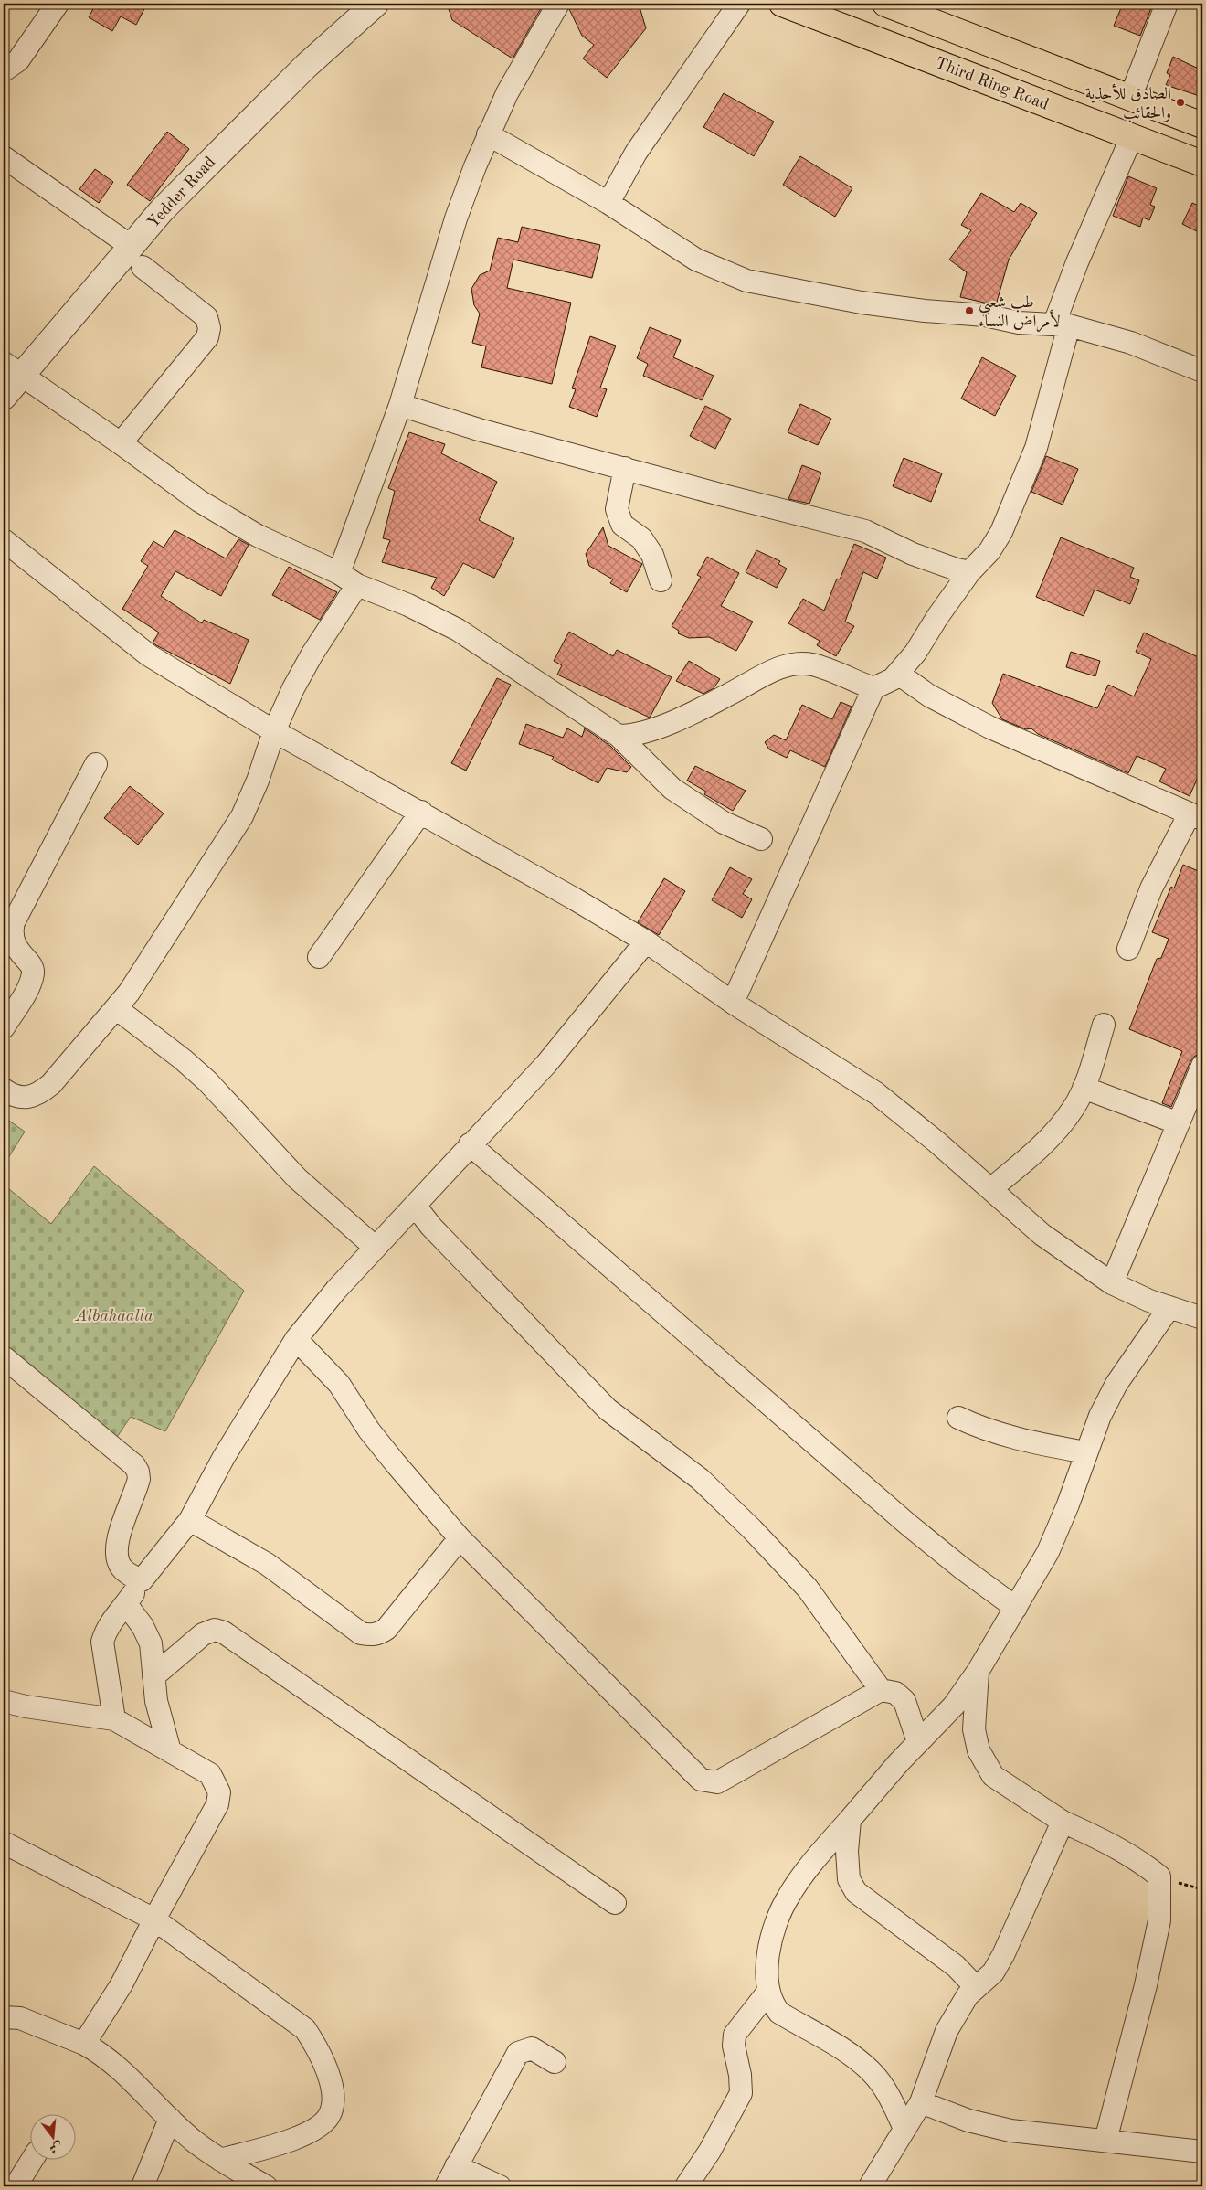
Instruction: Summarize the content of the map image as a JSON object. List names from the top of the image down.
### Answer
{
  "streets": {
    "main road": ["Third Ring Road"],
    "street": ["Yedder Road"]
  },
  "parks": ["Albahaalla"],
  "places": ["الصادق للأحذية والحقائب", "طب شعبي لأمراض النساء"],
  "north": "bottom"
}
